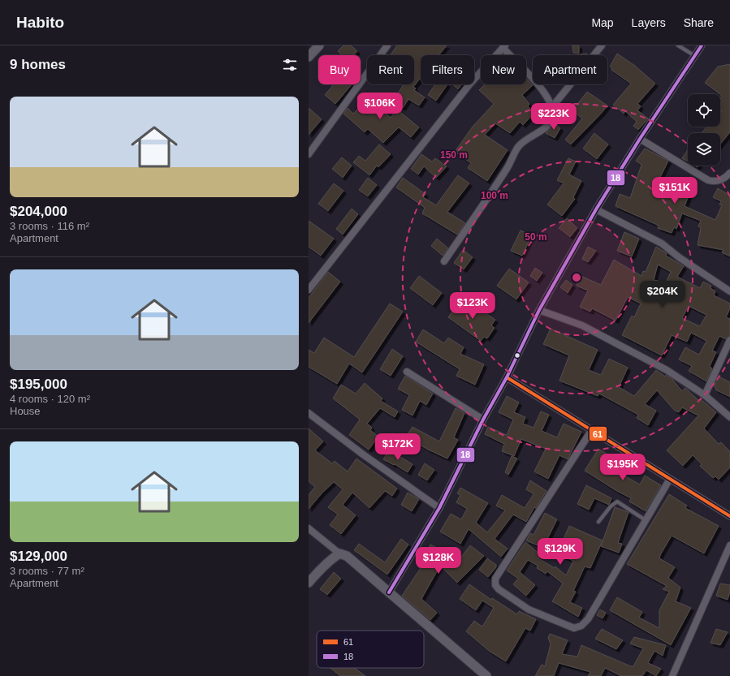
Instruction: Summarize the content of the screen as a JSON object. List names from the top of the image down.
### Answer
{
  "lines": ["transit line 18", "transit line 61"],
  "legend": ["61", "18"],
  "page": {
    "header": "Habito",
    "nav": ["Map", "Layers", "Share"],
    "heading": "9 homes",
    "chip": [
      "Buy",
      "Rent",
      "Filters",
      "New",
      "Apartment"
    ],
    "list": [
      {
        "name": "$204,000",
        "note": "3 rooms · 116 m² · Apartment"
      },
      {
        "name": "$195,000",
        "note": "4 rooms · 120 m² · House"
      },
      {
        "name": "$129,000",
        "note": "3 rooms · 77 m² · Apartment"
      }
    ],
    "price": [
      "$106K",
      "$223K",
      "$151K",
      "$204K",
      "$123K",
      "$172K",
      "$195K",
      "$129K",
      "$128K"
    ]
  },
  "rings": ["150 m", "100 m", "50 m"]
}
